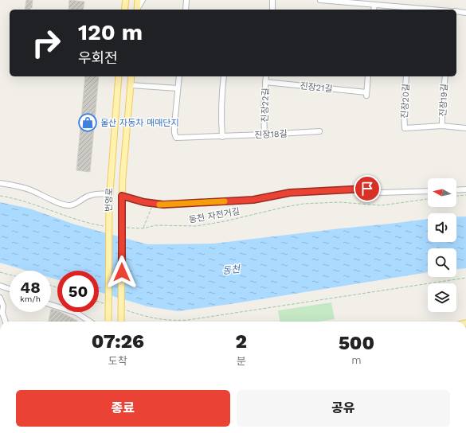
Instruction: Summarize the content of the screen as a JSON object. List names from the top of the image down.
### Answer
{
  "streets": {
    "main road": ["번영로"],
    "street": [
      "진장21길",
      "진장19길",
      "진장20길",
      "진장22길",
      "진장18길"
    ],
    "path": ["동천 자전거길"]
  },
  "crossings": [
    ["진장21길", "진장22길"],
    ["진장19길", "진장20길"],
    ["진장22길", "진장18길"]
  ],
  "water": ["동천"],
  "places": {
    "shop": ["울산 자동차 매매단지"]
  },
  "north": "left",
  "page": {
    "turn": ["120 m", "우회전"],
    "speed": "48 km/h",
    "limit": "50",
    "eta": [
      "07:26",
      "도착",
      "2",
      "분",
      "500",
      "m"
    ],
    "buttons": ["종료", "공유"]
  }
}
